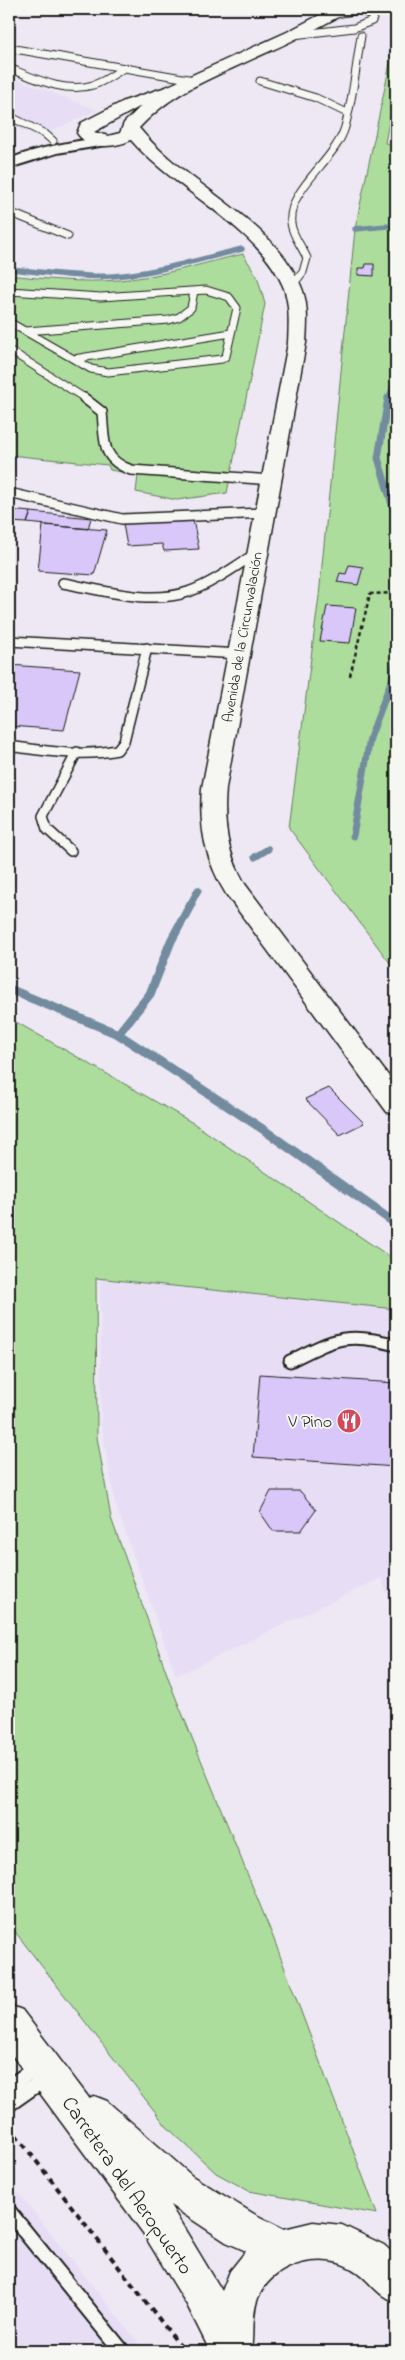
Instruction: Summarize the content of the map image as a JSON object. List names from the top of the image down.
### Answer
{
  "streets": {
    "main road": ["Avenida de la Circunvalación", "Carretera del Aeropuerto"]
  },
  "places": {
    "restaurant": ["V Pino"]
  }
}
